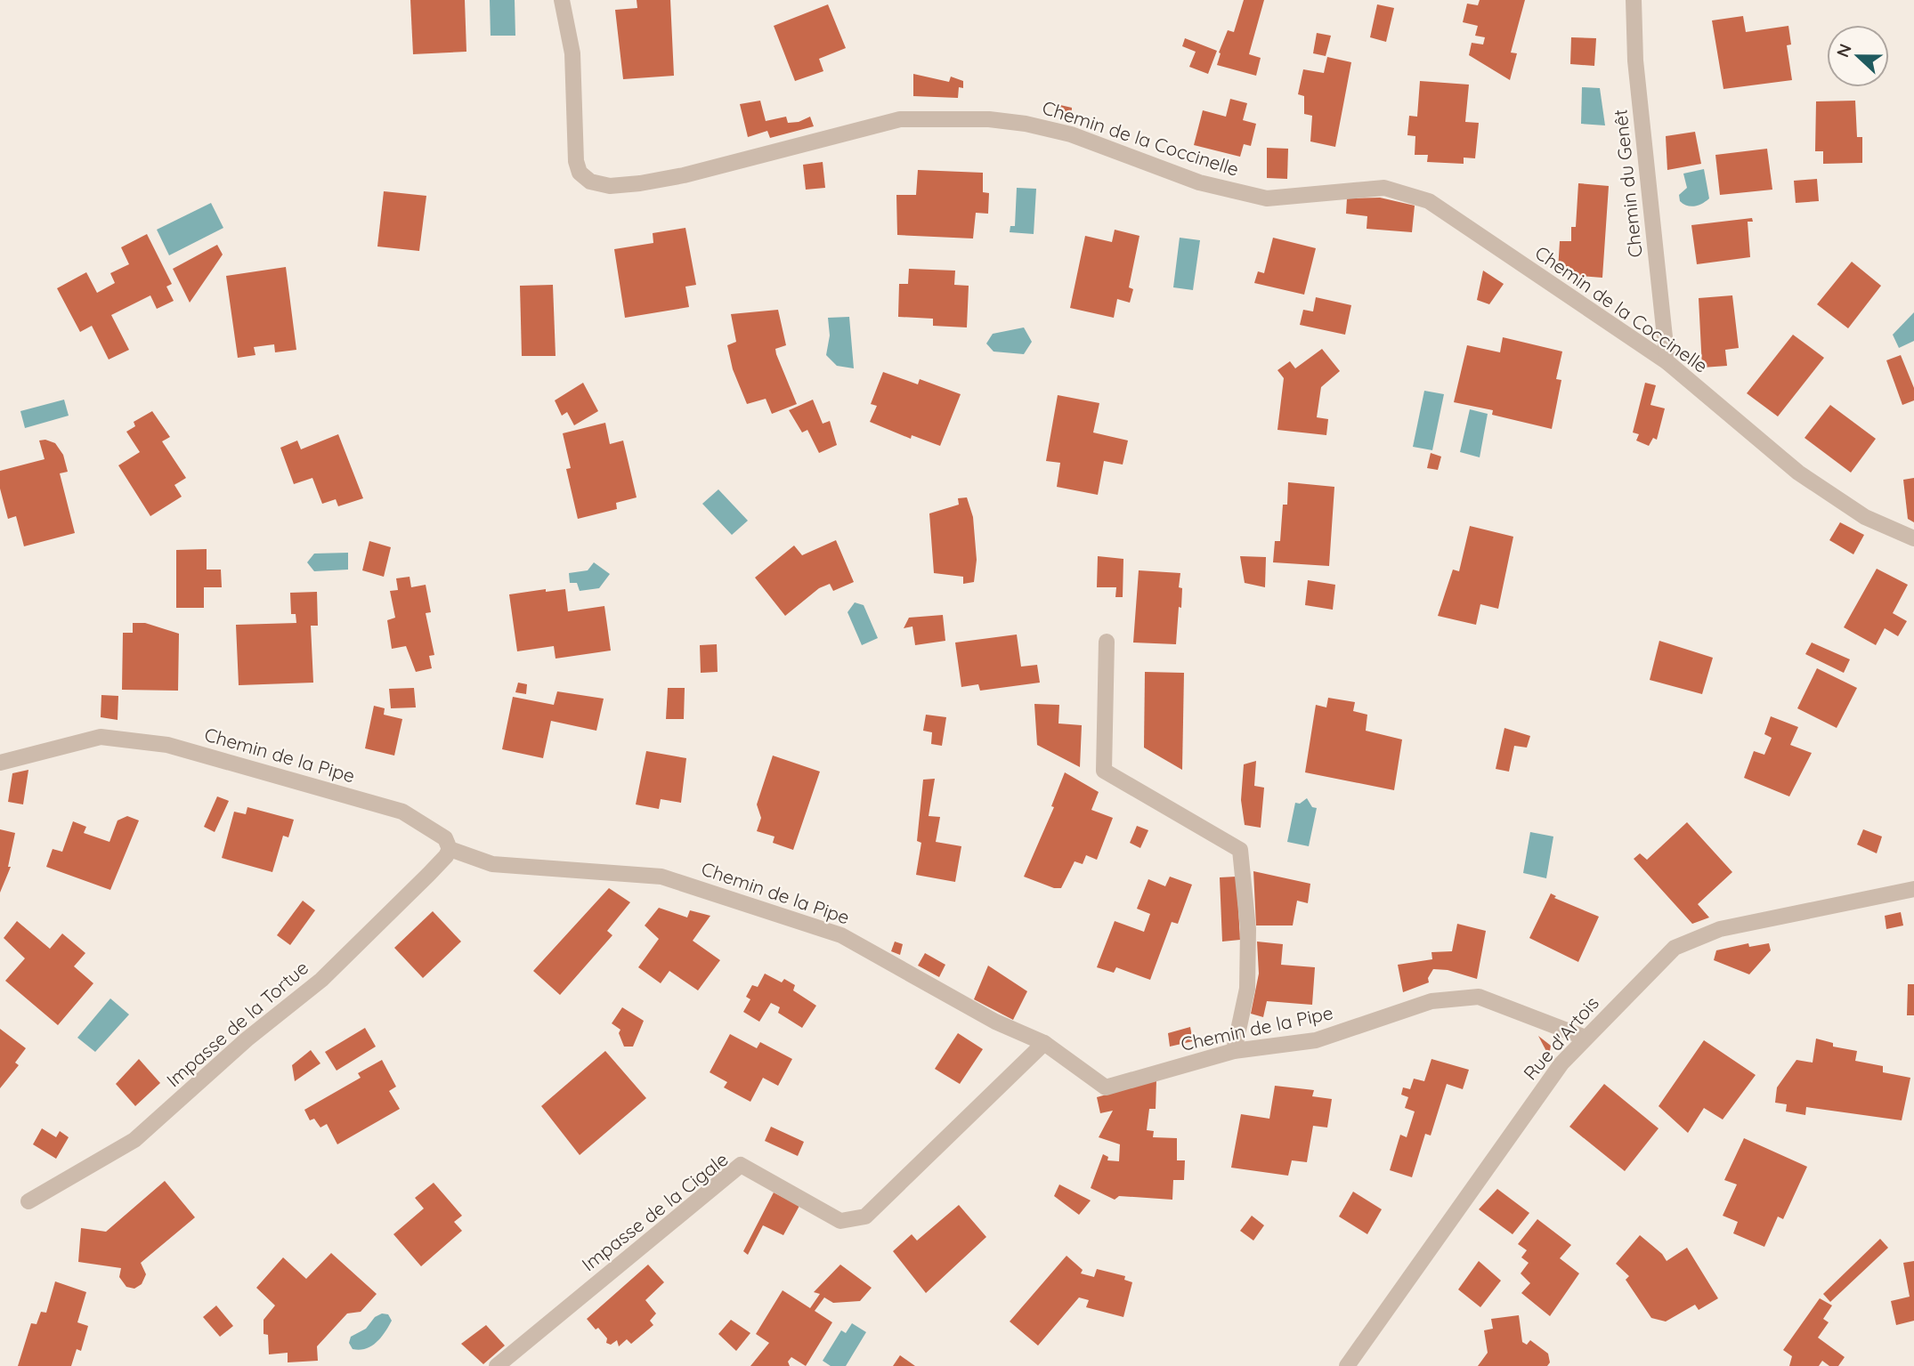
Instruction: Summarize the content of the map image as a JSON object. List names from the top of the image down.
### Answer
{
  "streets": {
    "street": [
      "Chemin de la Coccinelle",
      "Chemin du Genêt",
      "Chemin de la Pipe",
      "Impasse de la Tortue",
      "Rue d'Artois",
      "Impasse de la Cigale"
    ]
  },
  "crossings": [
    ["Chemin de la Coccinelle", "Chemin du Genêt"],
    ["Chemin de la Pipe", "Impasse de la Tortue"],
    ["Chemin de la Pipe", "Rue d'Artois"],
    ["Chemin de la Pipe", "Impasse de la Cigale"]
  ],
  "north": "left"
}
